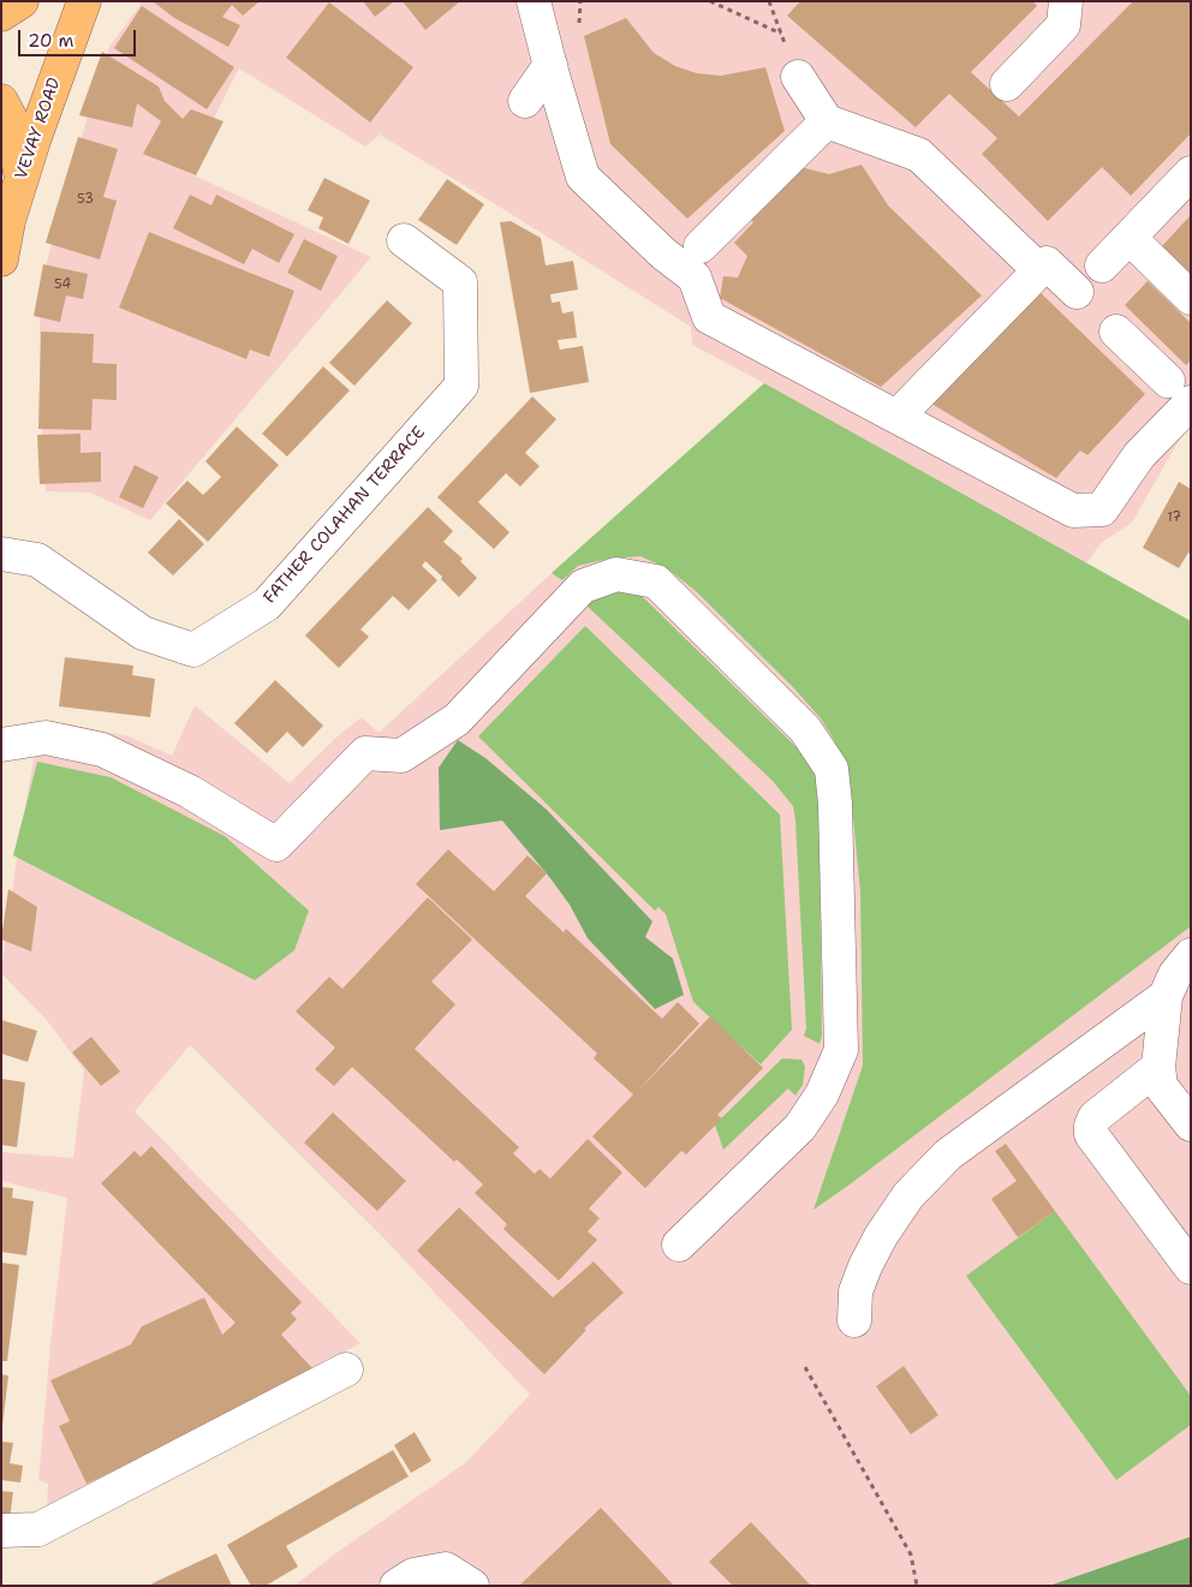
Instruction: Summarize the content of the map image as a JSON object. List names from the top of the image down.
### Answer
{
  "streets": {
    "main road": ["VEVAY ROAD"],
    "street": ["FATHER COLAHAN TERRACE"]
  },
  "house_numbers": ["53", "54", "17"],
  "scale_bar": "20 m"
}
